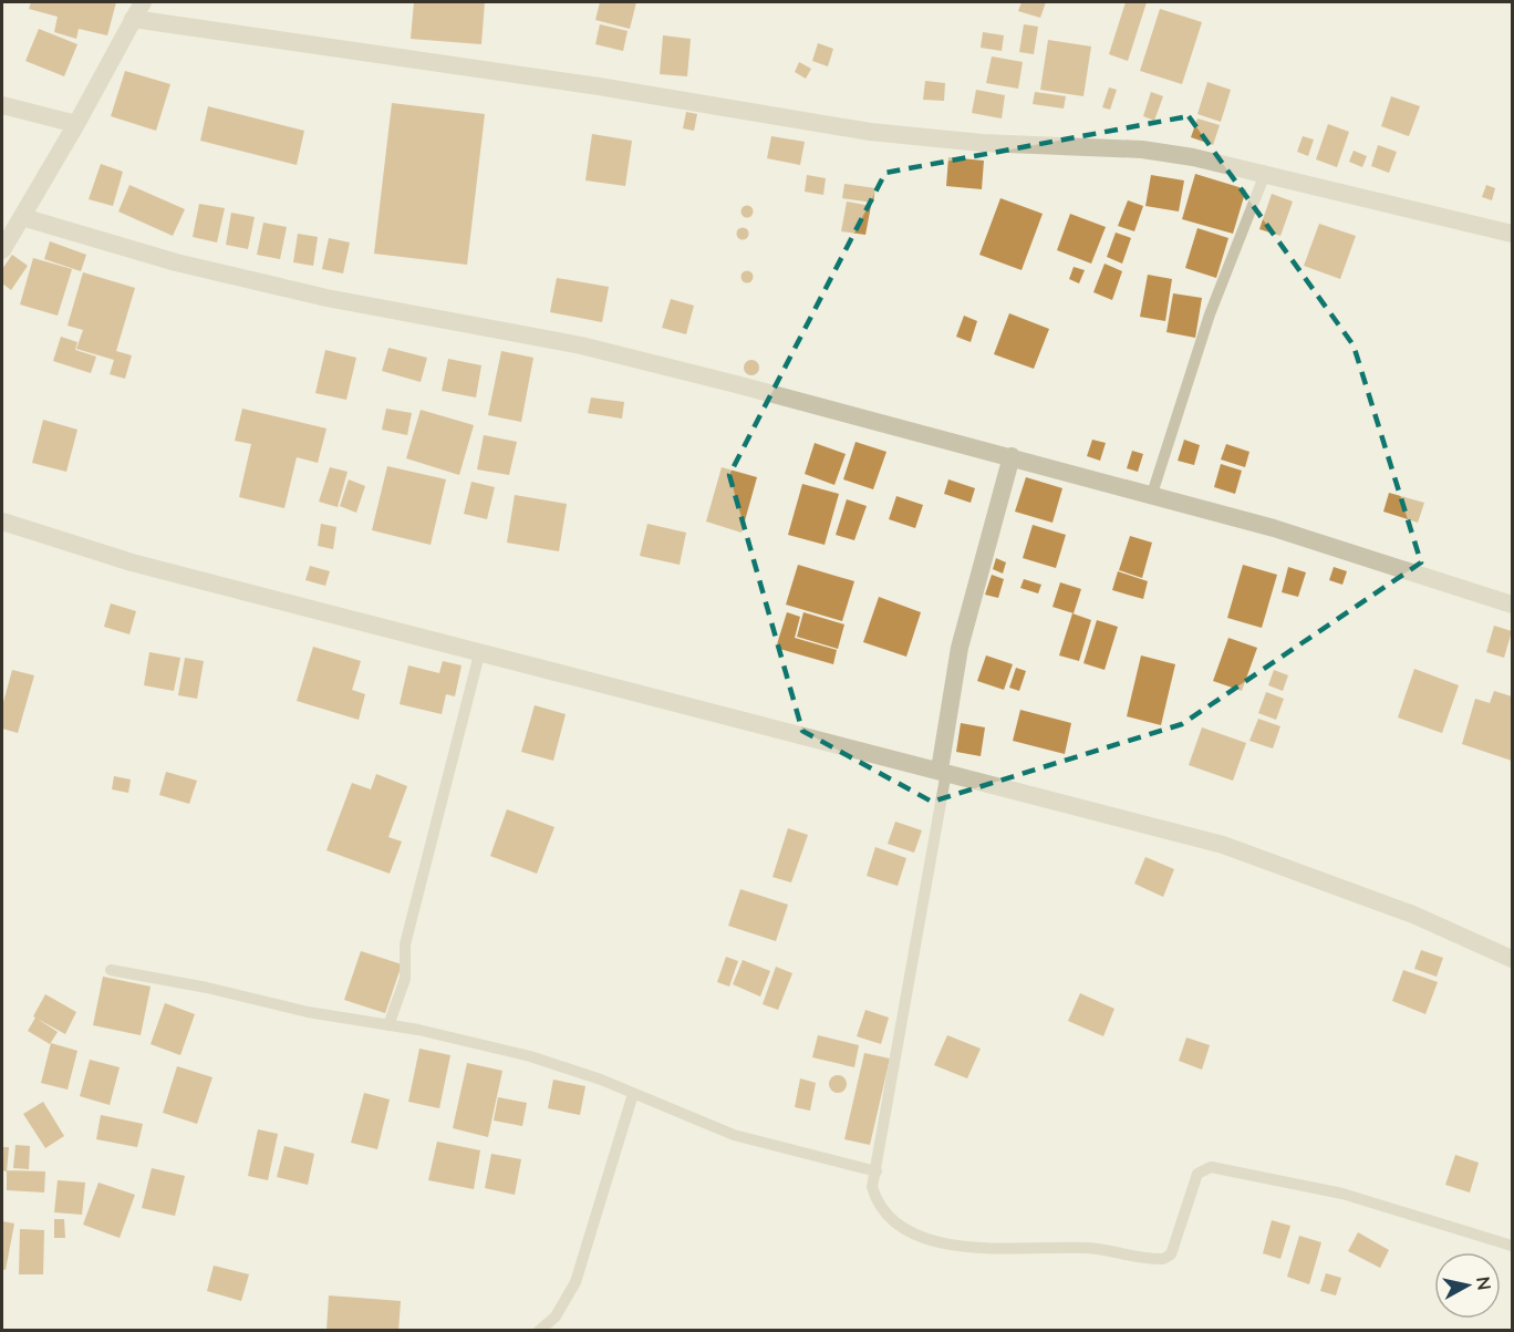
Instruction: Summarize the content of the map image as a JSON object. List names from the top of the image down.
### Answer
{
  "north": "right"
}
